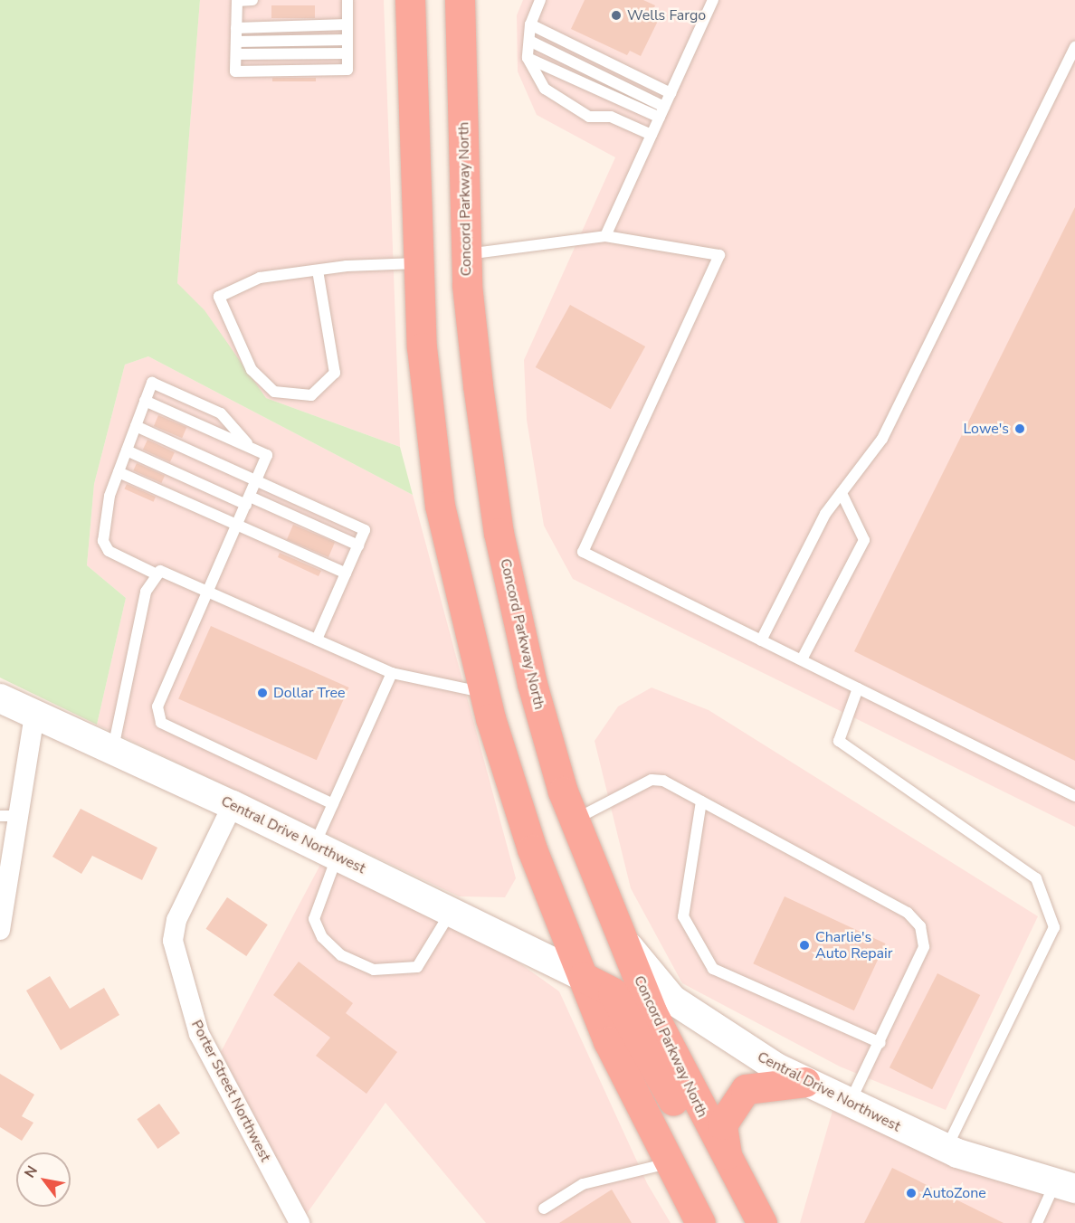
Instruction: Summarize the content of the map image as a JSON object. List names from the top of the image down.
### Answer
{
  "streets": {
    "highway": ["Concord Parkway North"],
    "street": ["Central Drive Northwest", "Porter Street Northwest"]
  },
  "crossings": [
    ["Concord Parkway North", "Central Drive Northwest"],
    ["Central Drive Northwest", "Porter Street Northwest"]
  ],
  "places": [
    "Wells Fargo",
    "Lowe's",
    "Dollar Tree",
    "Charlie's Auto Repair",
    "AutoZone"
  ],
  "north": "top left"
}
